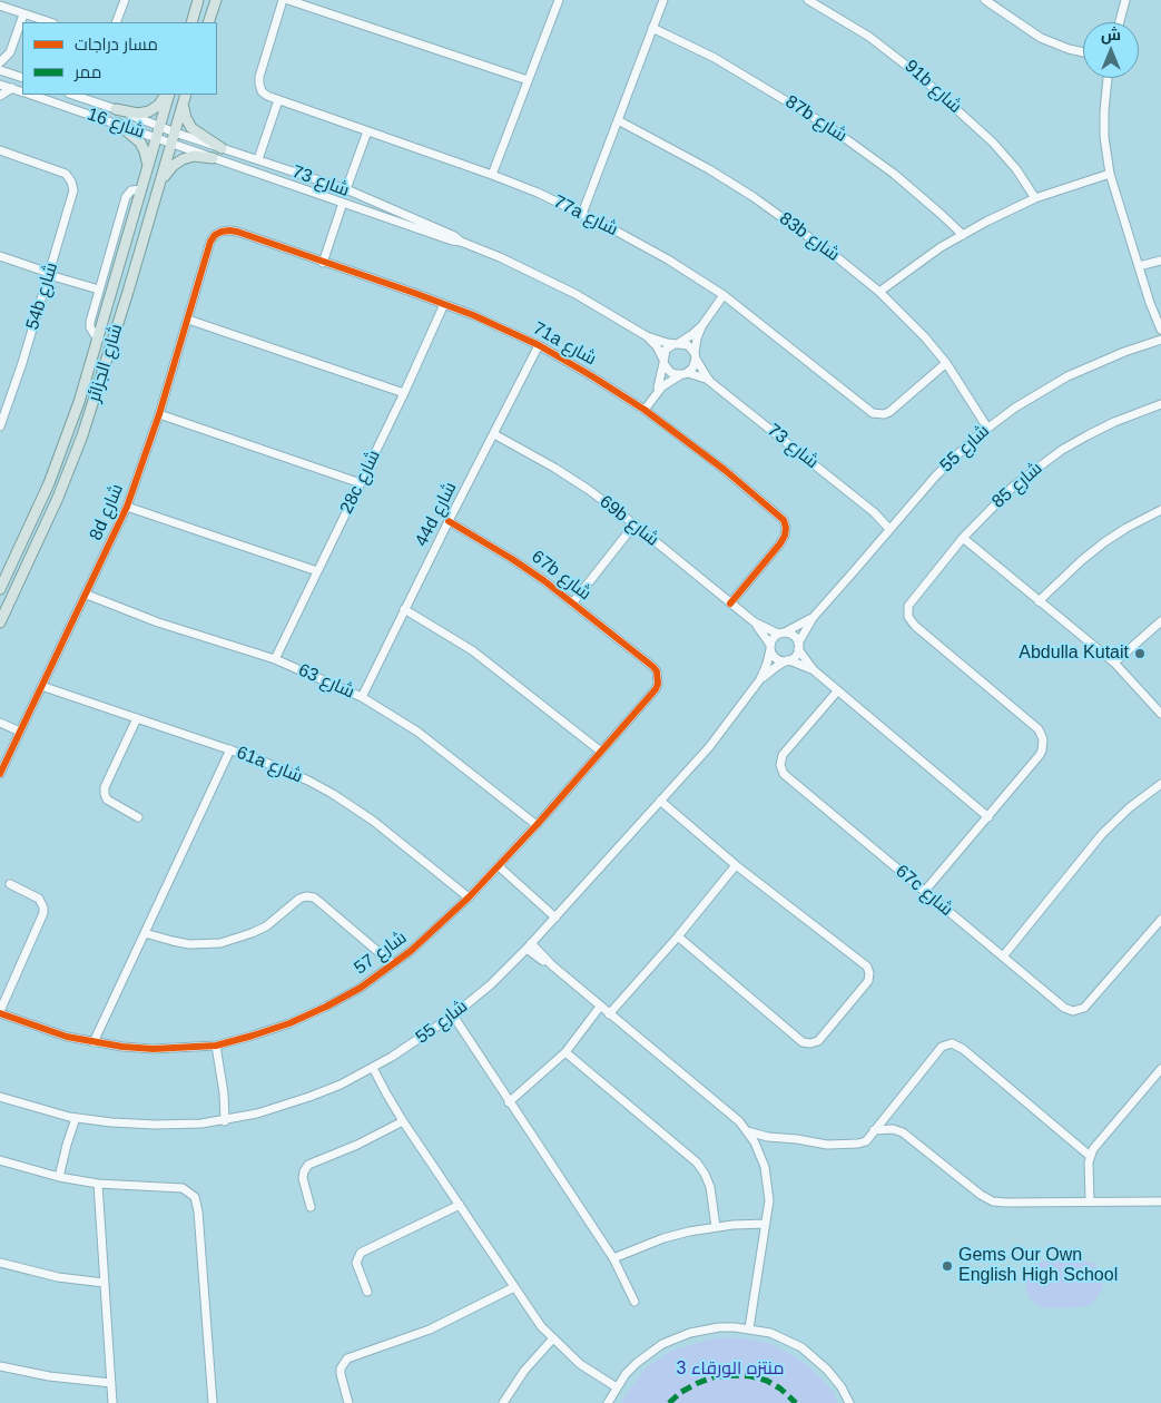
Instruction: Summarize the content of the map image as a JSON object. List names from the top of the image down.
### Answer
{
  "streets": {
    "main road": ["شارع الجزائر"],
    "street": [
      "91b شارع",
      "87b شارع",
      "شارع 16",
      "شارع 73",
      "77a شارع",
      "83b شارع",
      "54b شارع",
      "71a شارع",
      "شارع 55",
      "28c شارع",
      "شارع 85",
      "8d شارع",
      "44d شارع",
      "69b شارع",
      "67b شارع",
      "شارع 63",
      "61a شارع",
      "67c شارع",
      "شارع 57"
    ]
  },
  "crossings": [
    ["شارع 16", "شارع 73"],
    ["شارع 16", "شارع الجزائر"],
    ["شارع 73", "شارع الجزائر"],
    ["شارع 73", "شارع 55"],
    ["77a شارع", "83b شارع"],
    ["83b شارع", "شارع 55"],
    ["71a شارع", "28c شارع"],
    ["71a شارع", "8d شارع"],
    ["71a شارع", "44d شارع"],
    ["71a شارع", "69b شارع"],
    ["شارع 55", "69b شارع"],
    ["28c شارع", "شارع 63"],
    ["8d شارع", "شارع 63"],
    ["8d شارع", "61a شارع"],
    ["44d شارع", "69b شارع"],
    ["44d شارع", "67b شارع"],
    ["44d شارع", "شارع 63"],
    ["67b شارع", "شارع 57"],
    ["شارع 63", "شارع 57"],
    ["61a شارع", "شارع 57"]
  ],
  "parks": ["منتزه الورقاء 3"],
  "places": ["Abdulla Kutait", "Gems Our Own English High School"],
  "legend": ["مسار دراجات", "ممر"],
  "north": "top"
}
